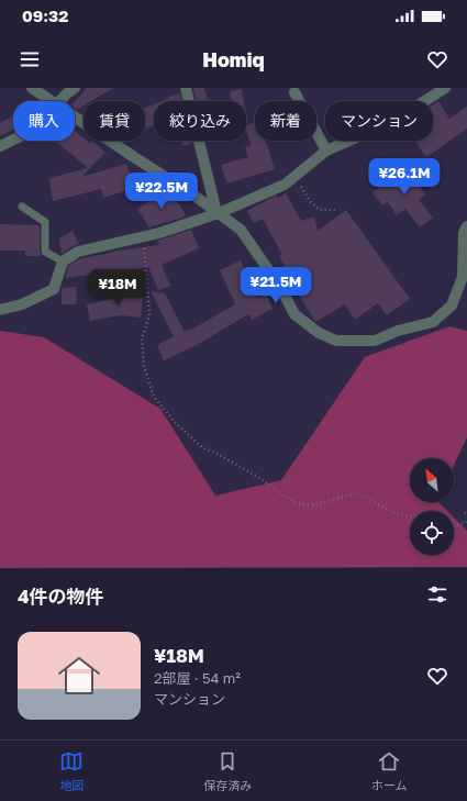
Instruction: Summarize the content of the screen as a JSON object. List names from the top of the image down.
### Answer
{
  "north": "top left",
  "page": {
    "status": "09:32",
    "header": "Homiq",
    "chip": [
      "購入",
      "賃貸",
      "絞り込み",
      "新着",
      "マンション"
    ],
    "price": [
      "¥26.1M",
      "¥22.5M",
      "¥21.5M",
      "¥18M"
    ],
    "heading": "4件の物件",
    "list": [
      {
        "name": "¥18M",
        "note": "2部屋 · 54 m² · マンション"
      }
    ],
    "tabs": ["地図", "保存済み", "ホーム"]
  }
}
